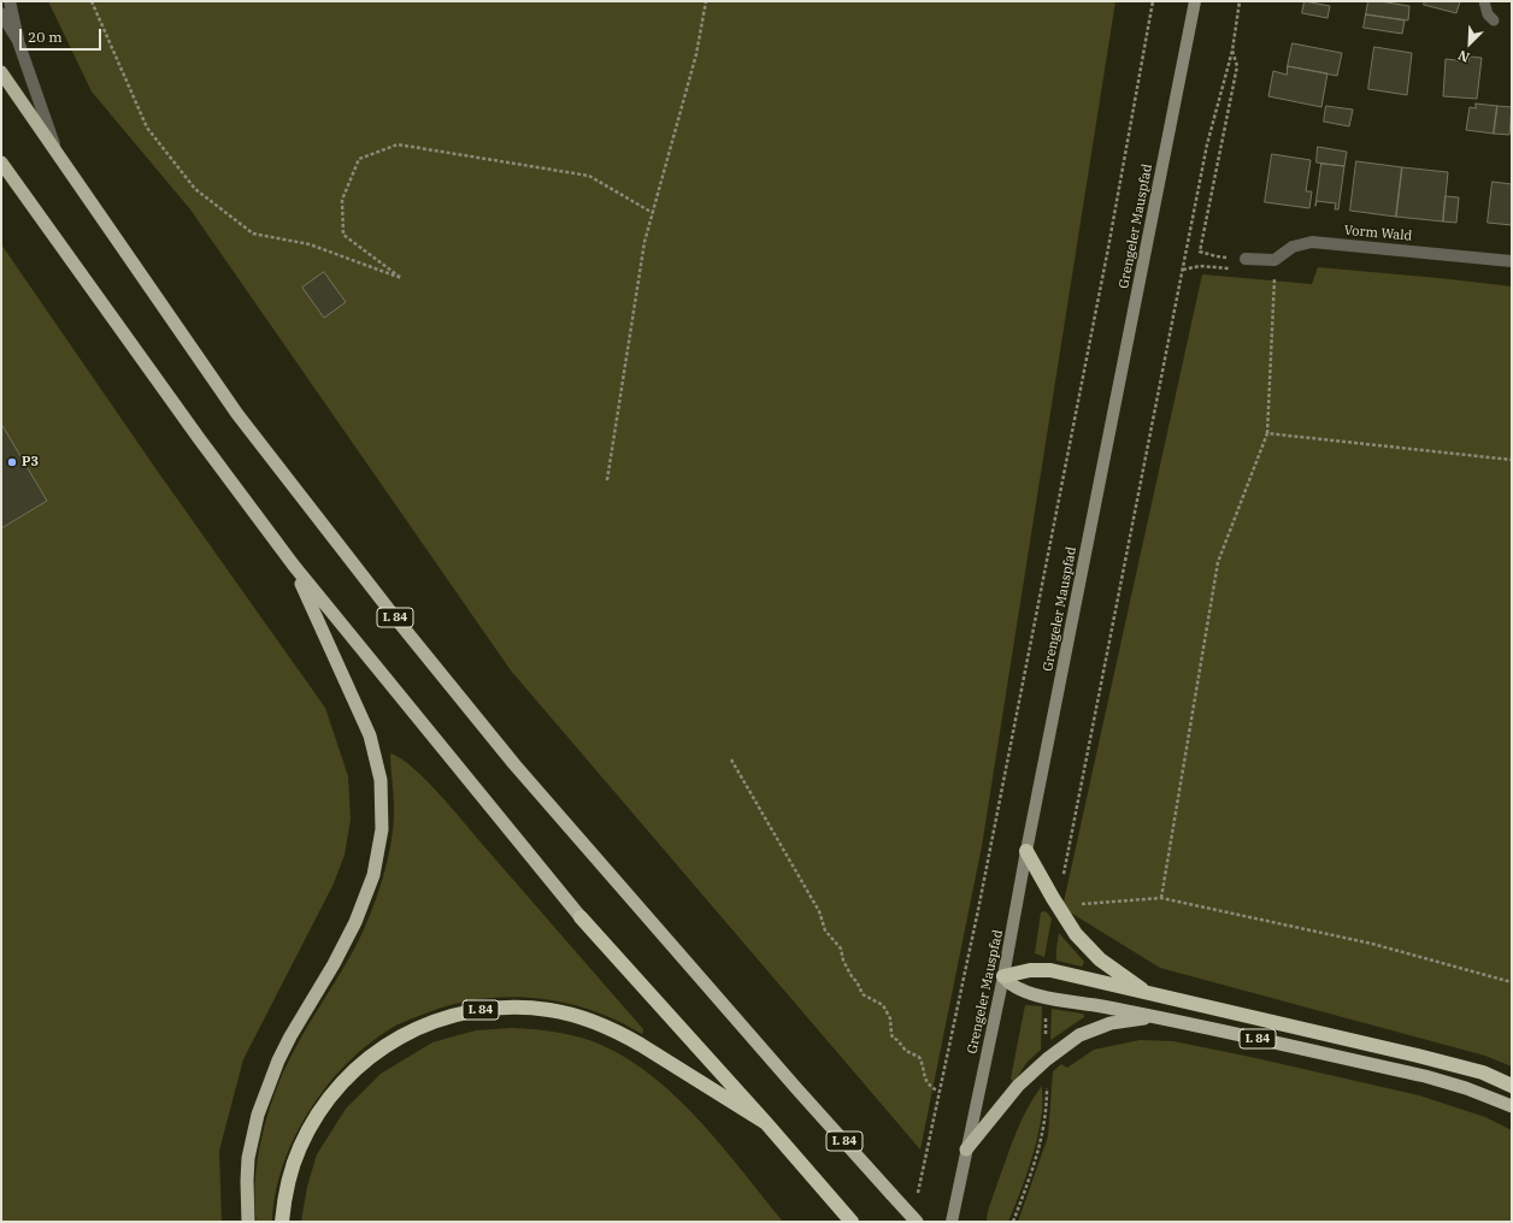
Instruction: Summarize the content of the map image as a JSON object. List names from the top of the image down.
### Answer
{
  "streets": {
    "highway": ["L 84"],
    "main road": ["Grengeler Mauspfad"],
    "street": ["Vorm Wald"]
  },
  "crossings": [
    ["Grengeler Mauspfad", "L 84"]
  ],
  "places": ["P3"],
  "scale_bar": "20 m",
  "north": "bottom left"
}
